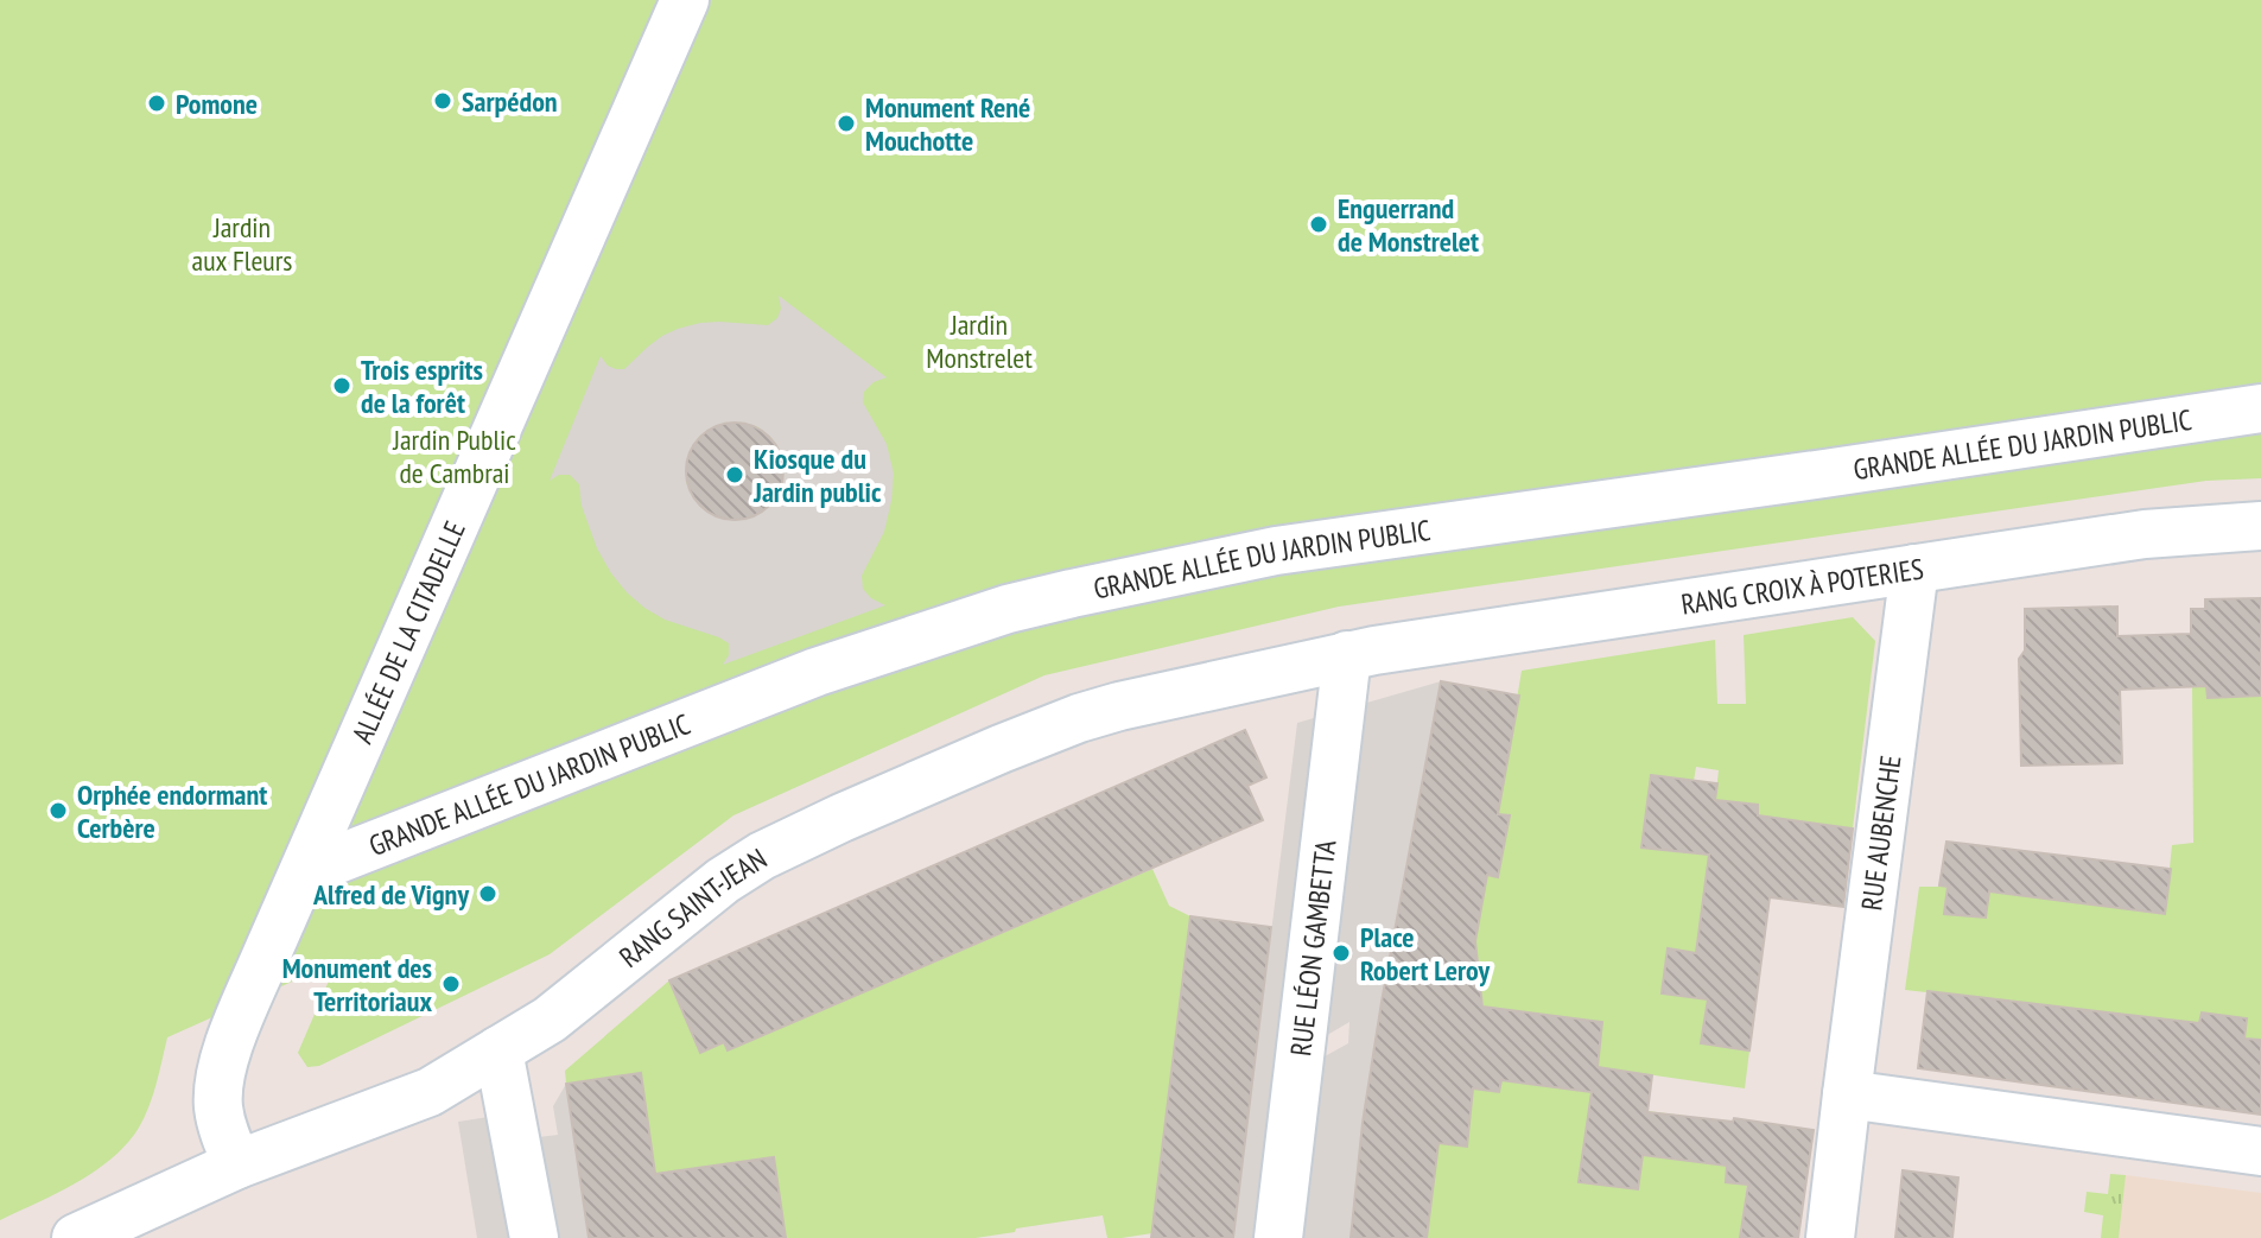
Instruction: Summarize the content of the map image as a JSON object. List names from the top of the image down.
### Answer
{
  "streets": {
    "street": [
      "GRANDE ALLÉE DU JARDIN PUBLIC",
      "RANG CROIX À POTERIES",
      "ALLÉE DE LA CITADELLE",
      "RUE AUBENCHE",
      "RANG SAINT-JEAN",
      "RUE LÉON GAMBETTA"
    ]
  },
  "crossings": [
    ["GRANDE ALLÉE DU JARDIN PUBLIC", "ALLÉE DE LA CITADELLE"],
    ["RANG CROIX À POTERIES", "RUE AUBENCHE"],
    ["RANG CROIX À POTERIES", "RANG SAINT-JEAN"],
    ["RANG CROIX À POTERIES", "RUE LÉON GAMBETTA"],
    ["ALLÉE DE LA CITADELLE", "RANG SAINT-JEAN"],
    ["RANG SAINT-JEAN", "RUE LÉON GAMBETTA"]
  ],
  "parks": ["Jardin aux Fleurs", "Jardin Monstrelet", "Jardin Public de Cambrai"],
  "places": [
    "Sarpédon",
    "Pomone",
    "Monument René Mouchotte",
    "Enguerrand de Monstrelet",
    "Trois esprits de la forêt",
    "Kiosque du Jardin public",
    "Orphée endormant Cerbère",
    "Alfred de Vigny",
    "Place Robert Leroy",
    "Monument des Territoriaux"
  ]
}
